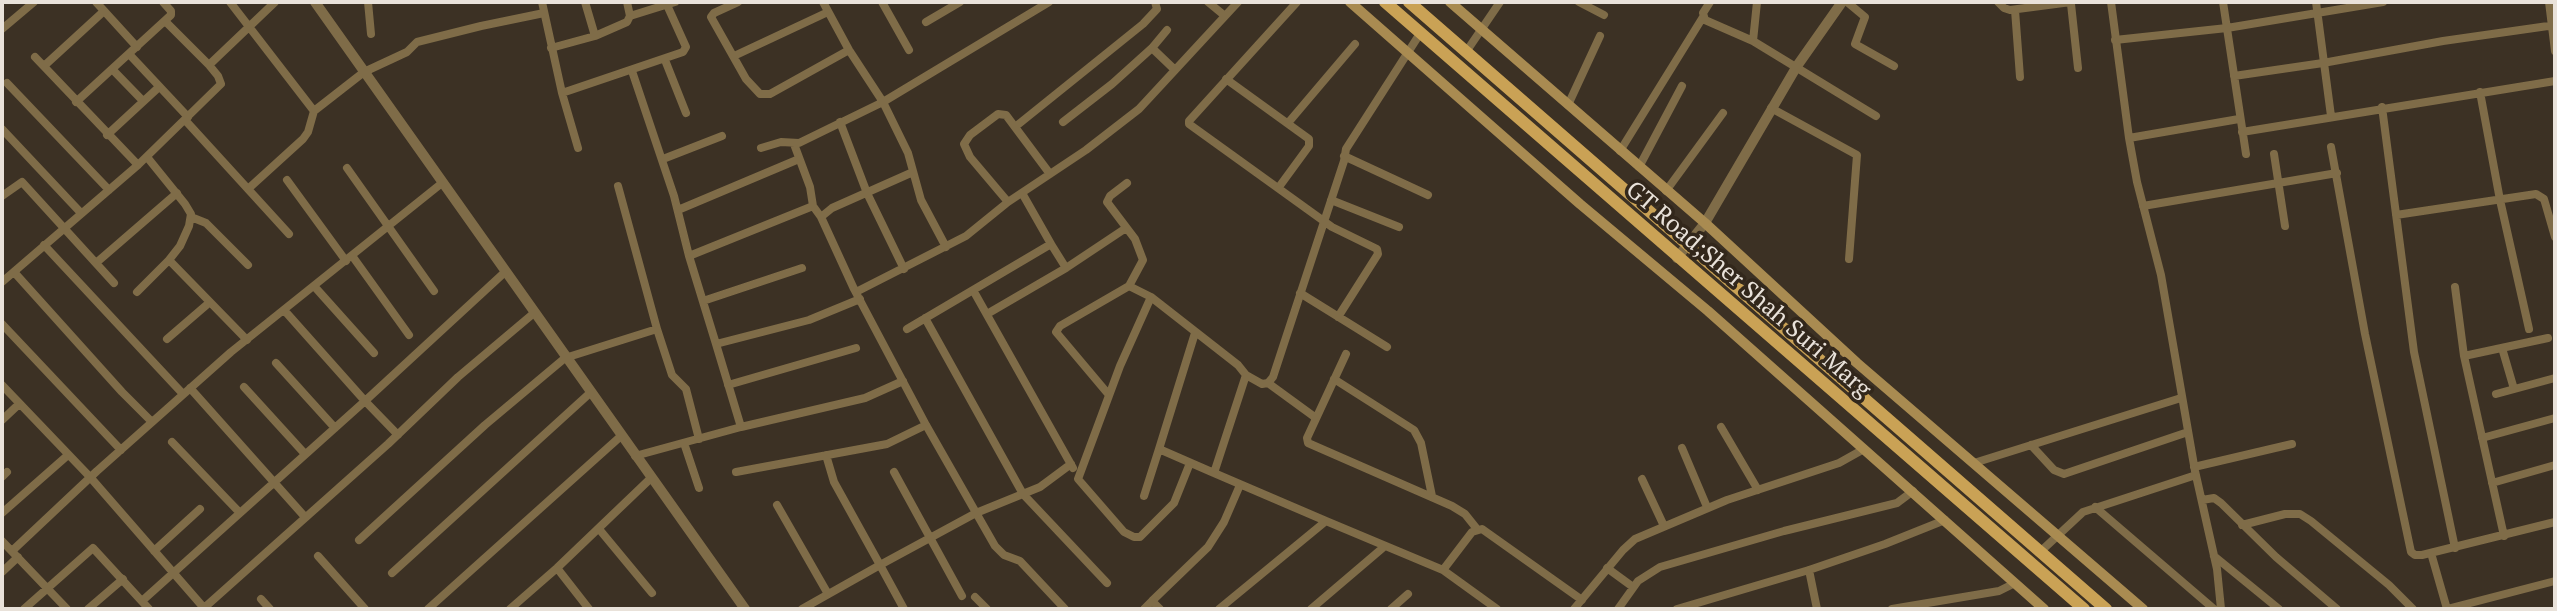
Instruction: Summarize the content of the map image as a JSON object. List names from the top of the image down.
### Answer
{
  "streets": {
    "main road": ["GT Road;Sher Shah Suri Marg"]
  }
}
